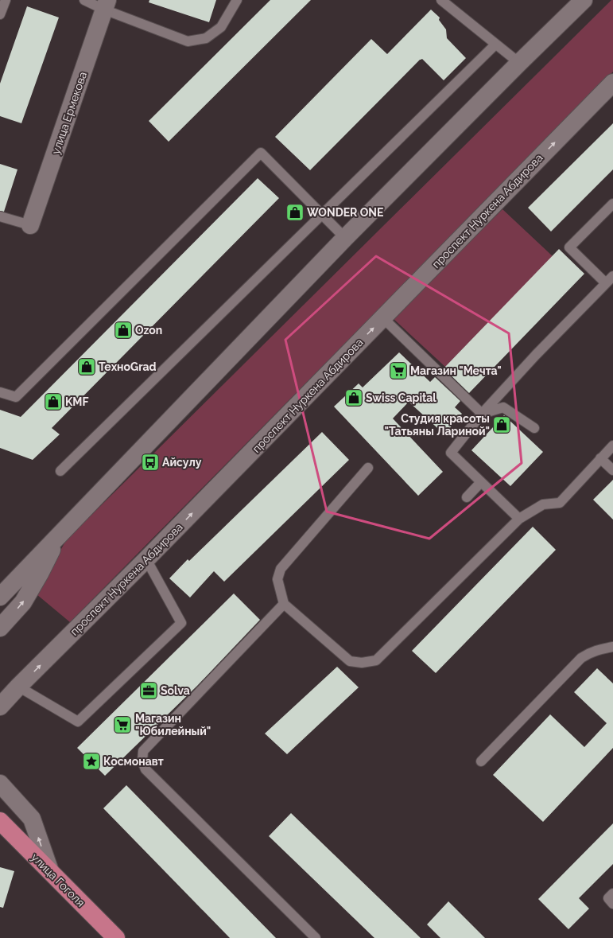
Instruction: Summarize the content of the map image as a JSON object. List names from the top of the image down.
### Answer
{
  "streets": {
    "highway": ["улица Гоголя"],
    "street": ["улица Ермекова", "проспект Нуркена Абдирова"]
  },
  "places": {
    "shop": [
      "WONDER ONE",
      "Ozon",
      "ТехноGrad",
      "Swiss Capital",
      "KMF",
      "Студия красоты \"Татьяны Лариной\""
    ],
    "supermarket": ["Магазин \"Мечта\"", "Магазин \"Юбилейный\""],
    "bus stop": ["Айсулу"],
    "office": ["Solva"],
    "place": ["Космонавт"]
  }
}
